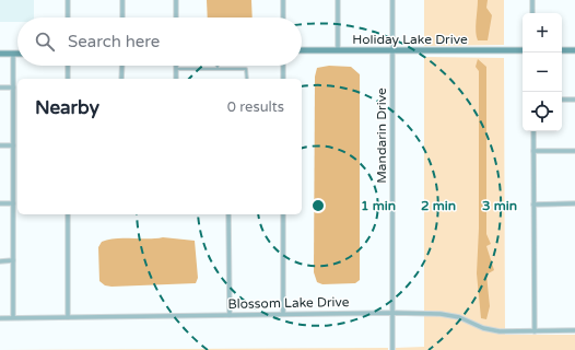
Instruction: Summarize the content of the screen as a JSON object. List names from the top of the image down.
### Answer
{
  "streets": {
    "street": ["Holiday Lake Drive", "Mandarin Drive", "Blossom Lake Drive"]
  },
  "crossings": [
    ["Holiday Lake Drive", "Mandarin Drive"],
    ["Mandarin Drive", "Blossom Lake Drive"]
  ],
  "page": {
    "map_buttons": ["+", "−"],
    "search": "Search here",
    "heading": ["Nearby", "0 results"]
  },
  "rings": ["1 min", "2 min", "3 min"]
}
